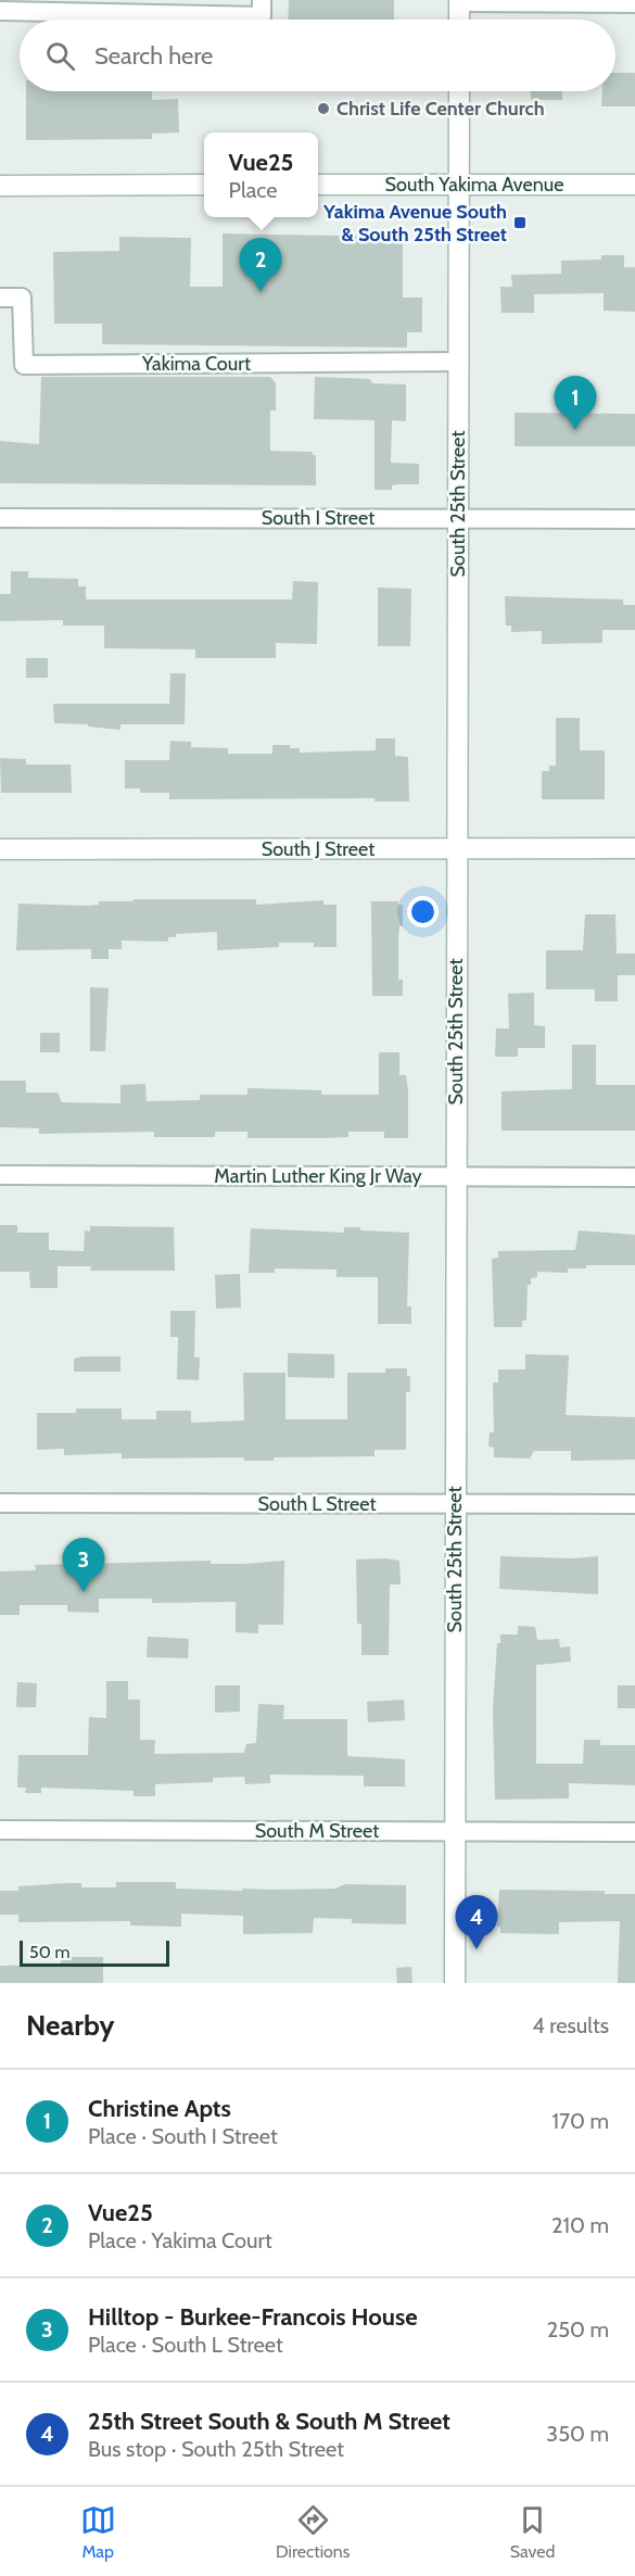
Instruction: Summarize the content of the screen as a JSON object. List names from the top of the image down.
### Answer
{
  "streets": {
    "street": [
      "South Yakima Avenue",
      "Yakima Court",
      "South 25th Street",
      "South I Street",
      "South J Street",
      "Martin Luther King Jr Way",
      "South L Street",
      "South M Street"
    ]
  },
  "crossings": [
    ["South Yakima Avenue", "South 25th Street"],
    ["Yakima Court", "South 25th Street"],
    ["South 25th Street", "South I Street"],
    ["South 25th Street", "South J Street"],
    ["South 25th Street", "Martin Luther King Jr Way"],
    ["South 25th Street", "South L Street"],
    ["South 25th Street", "South M Street"]
  ],
  "places": {
    "other": ["Christ Life Center Church"],
    "transit": ["Yakima Avenue South & South 25th Street"]
  },
  "scale_bar": "50 m",
  "page": {
    "search": "Search here",
    "popup": ["Vue25", "Place"],
    "pins": [
      "2",
      "1",
      "3",
      "4"
    ],
    "scale": "50 m",
    "heading": ["Nearby", "4 results"],
    "list": [
      {
        "mark": "1",
        "name": "Christine Apts",
        "note": "Place · South I Street",
        "value": "170 m"
      },
      {
        "mark": "2",
        "name": "Vue25",
        "note": "Place · Yakima Court",
        "value": "210 m"
      },
      {
        "mark": "3",
        "name": "Hilltop - Burkee-Francois House",
        "note": "Place · South L Street",
        "value": "250 m"
      },
      {
        "mark": "4",
        "name": "25th Street South & South M Street",
        "note": "Bus stop · South 25th Street",
        "value": "350 m"
      }
    ],
    "nav": ["Map", "Directions", "Saved"]
  }
}
